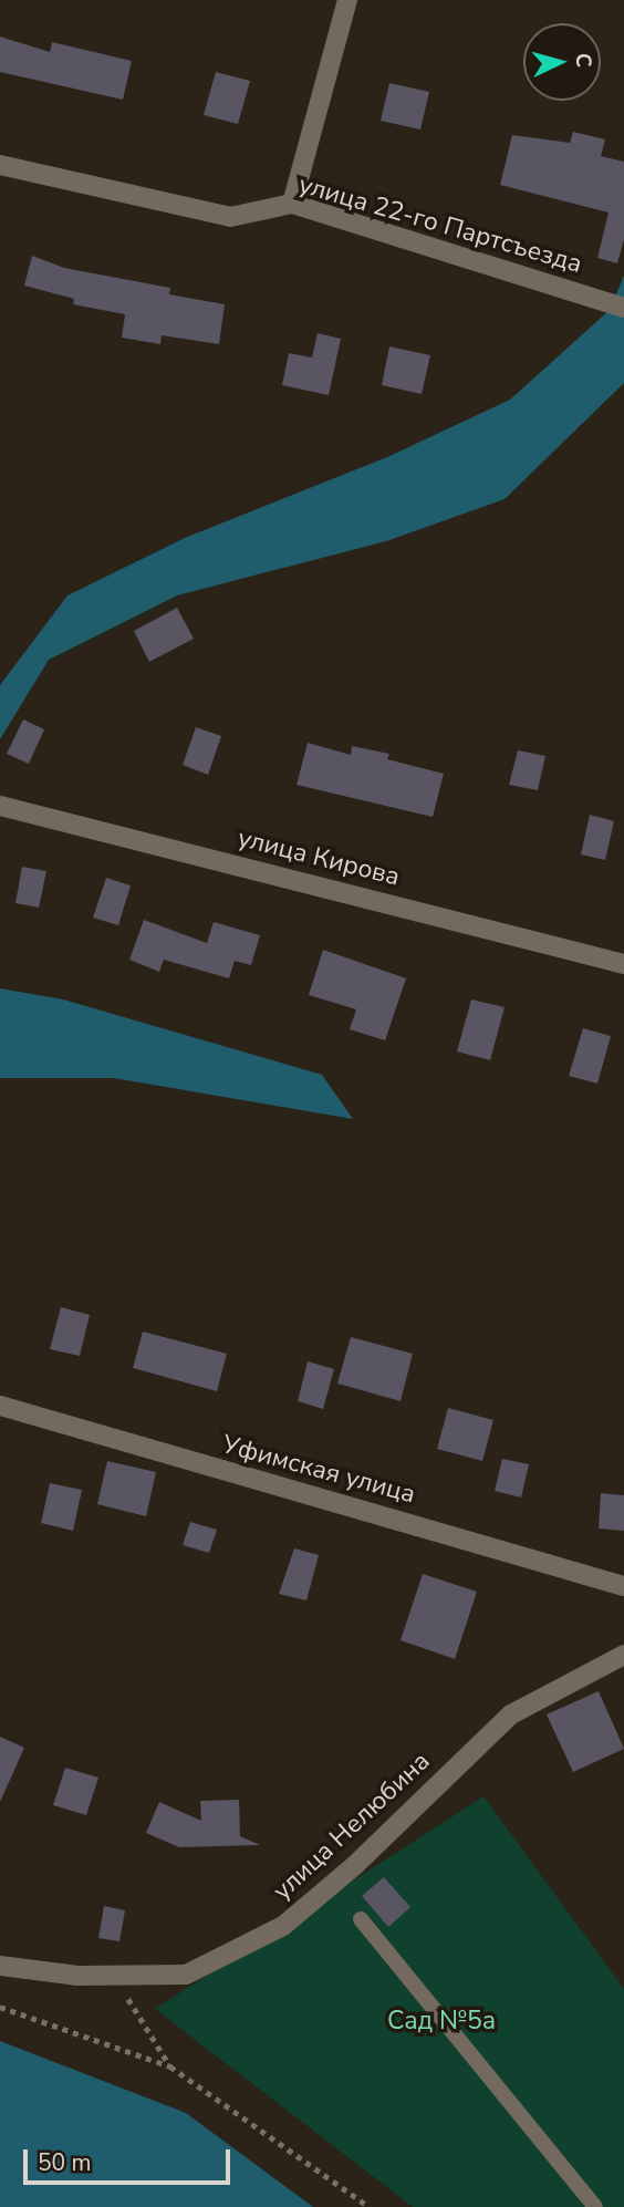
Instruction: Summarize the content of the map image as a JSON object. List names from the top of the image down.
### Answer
{
  "streets": {
    "street": [
      "улица 22-го Партсъезда",
      "улица Кирова",
      "Уфимская улица",
      "улица Нелюбина"
    ]
  },
  "parks": ["Сад №5а"],
  "scale_bar": "50 m",
  "north": "right"
}
